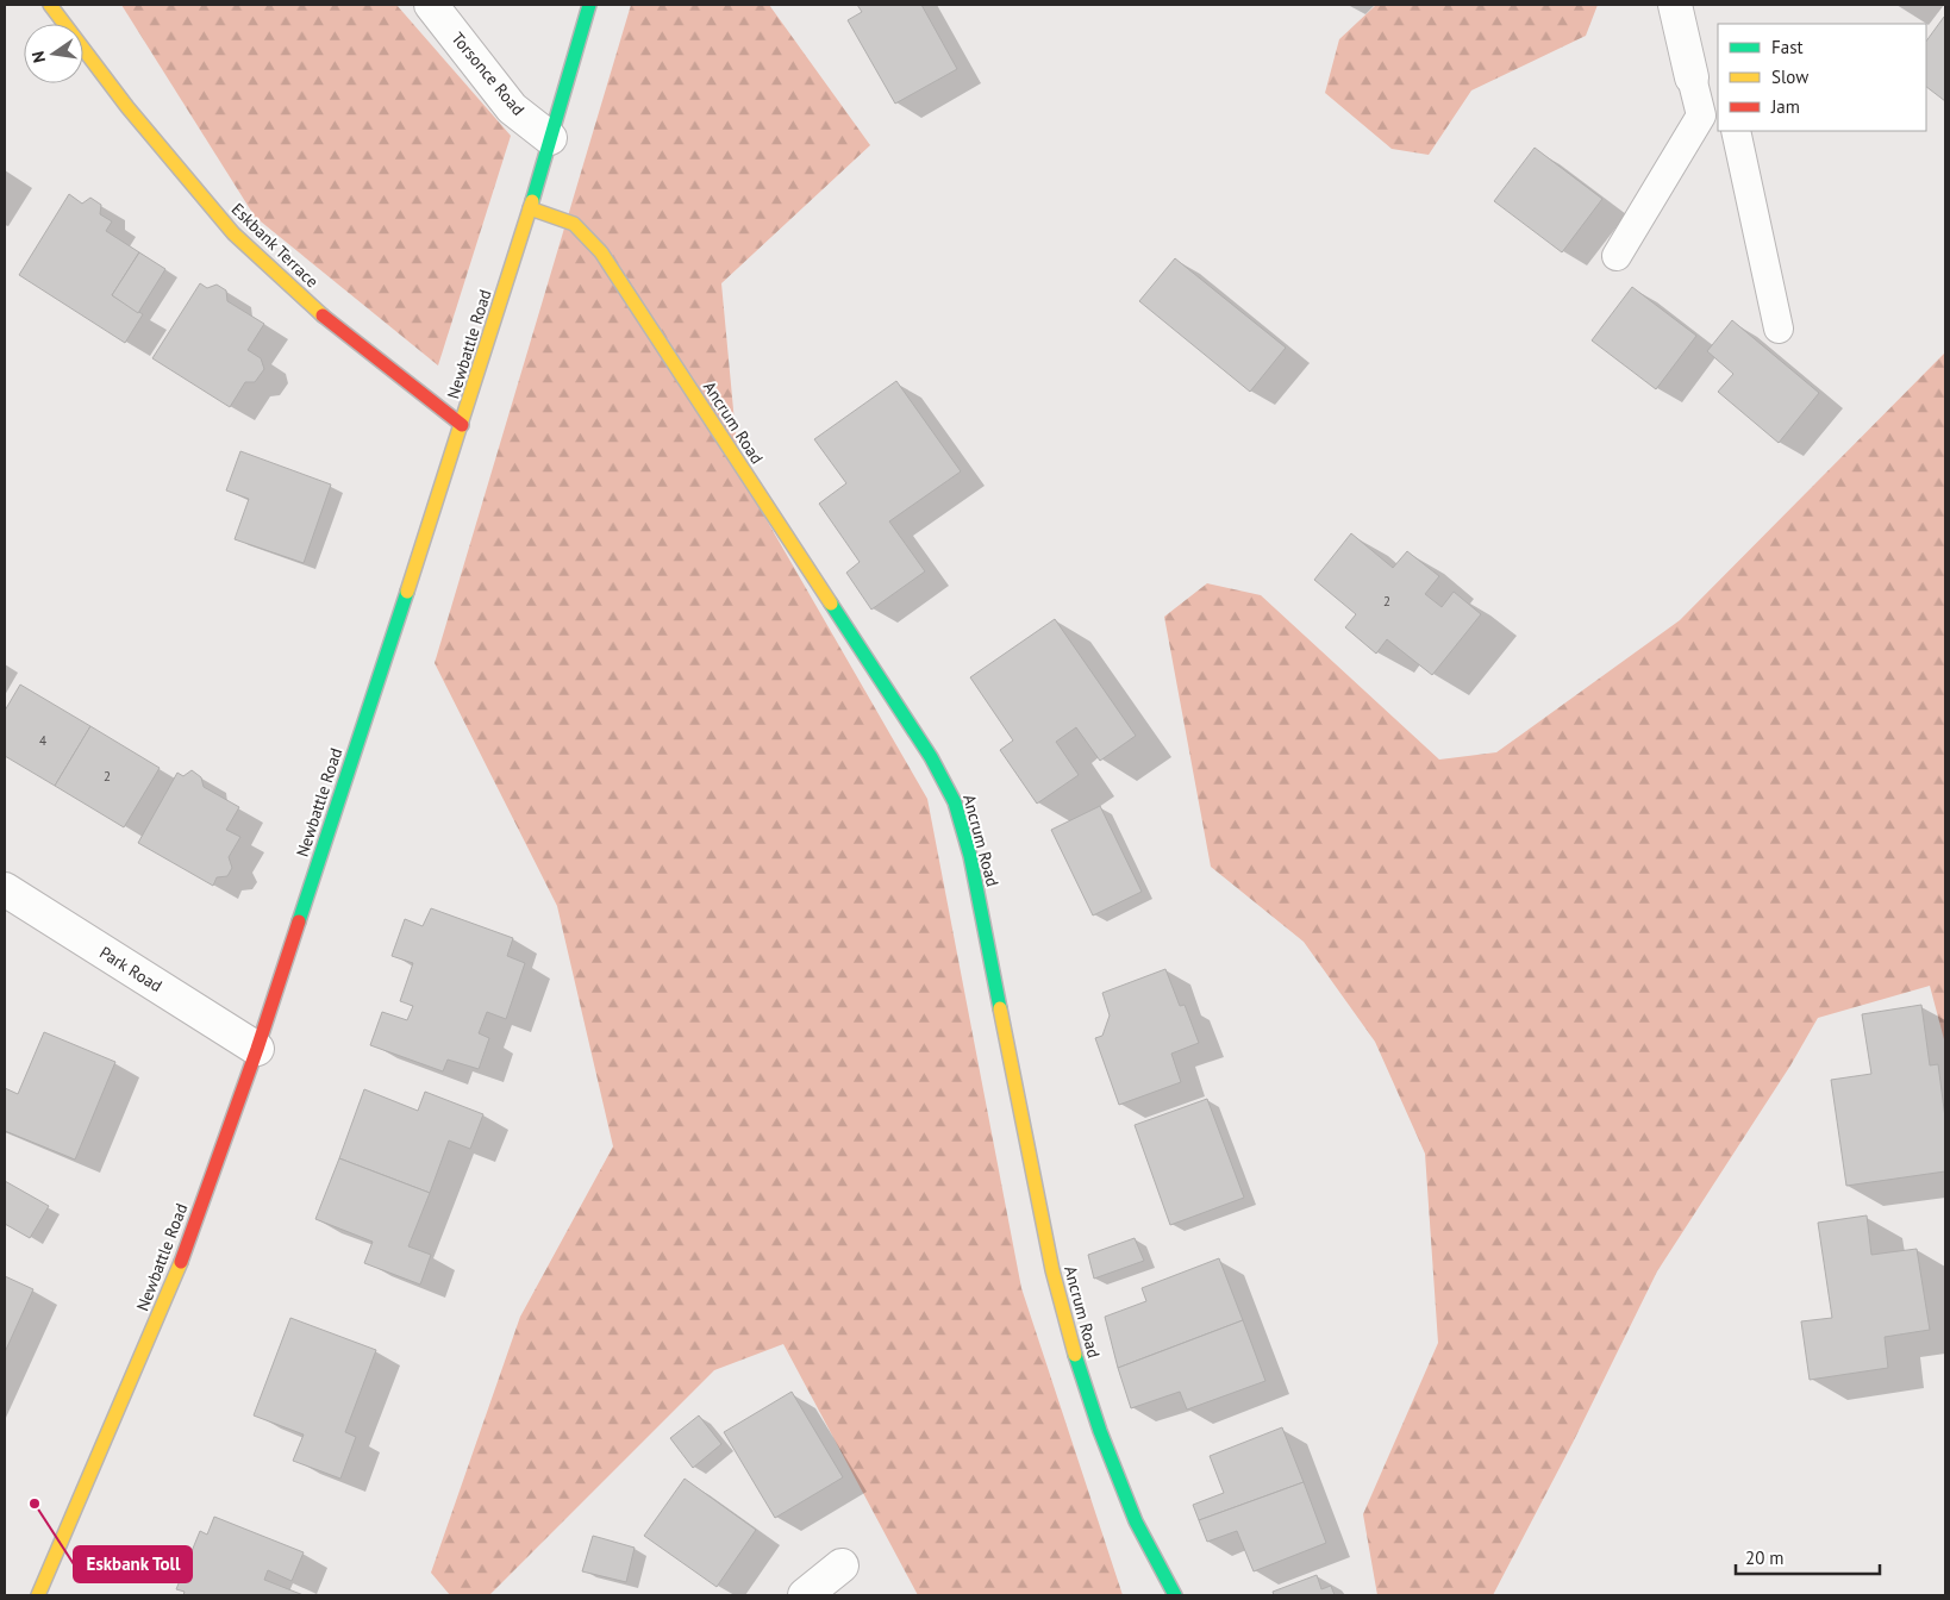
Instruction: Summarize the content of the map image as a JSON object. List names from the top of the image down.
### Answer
{
  "streets": {
    "street": [
      "Torsonce Road",
      "Eskbank Terrace",
      "Newbattle Road",
      "Ancrum Road",
      "Park Road"
    ]
  },
  "crossings": [
    ["Torsonce Road", "Newbattle Road"],
    ["Eskbank Terrace", "Newbattle Road"],
    ["Newbattle Road", "Ancrum Road"],
    ["Newbattle Road", "Park Road"]
  ],
  "places": ["Eskbank Toll"],
  "house_numbers": ["2", "4", "2"],
  "legend": ["Fast", "Slow", "Jam"],
  "scale_bar": "20 m",
  "north": "left"
}
